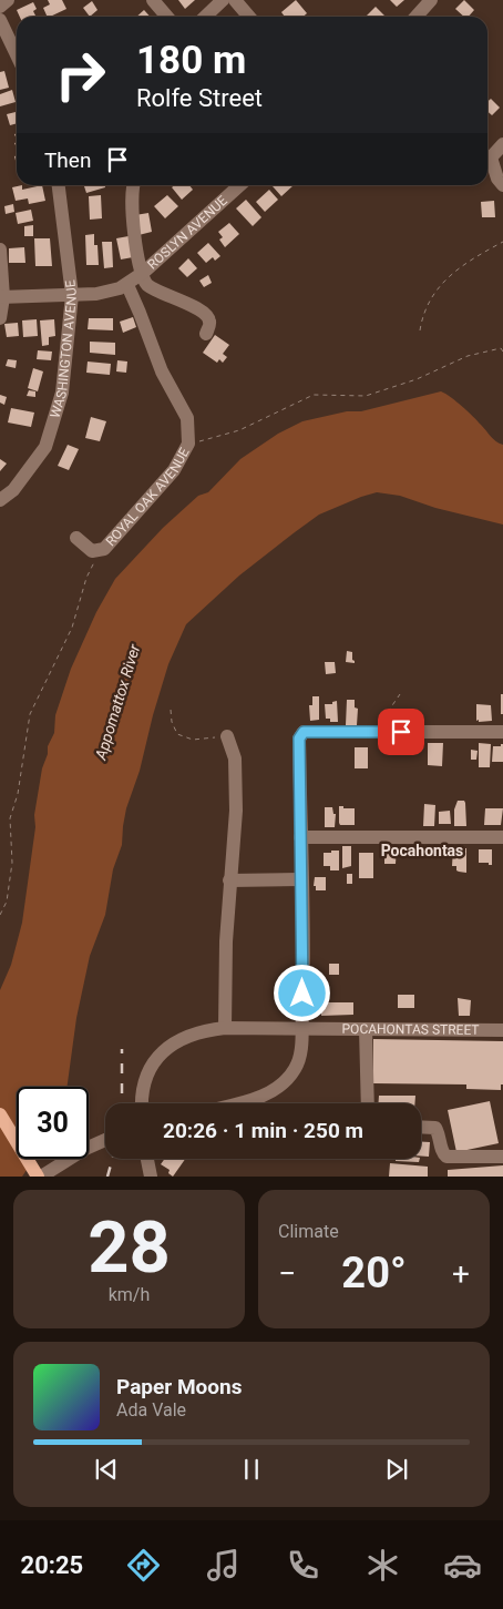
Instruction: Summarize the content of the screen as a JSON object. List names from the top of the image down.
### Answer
{
  "streets": {
    "street": [
      "ROSLYN AVENUE",
      "WASHINGTON AVENUE",
      "ROYAL OAK AVENUE",
      "POCAHONTAS STREET"
    ]
  },
  "crossings": [
    ["ROSLYN AVENUE", "ROYAL OAK AVENUE"]
  ],
  "districts": ["Pocahontas"],
  "water": ["Appomattox River"],
  "page": {
    "turn": ["180 m", "Rolfe Street"],
    "then": "Then",
    "limit": "30",
    "trip": "20:26 · 1 min · 250 m",
    "tile": [
      ["28", "km/h"],
      "Climate"
    ],
    "heat": ["−", "20°", "+"],
    "song": ["Paper Moons", "Ada Vale"],
    "tabs": "20:25"
  }
}
